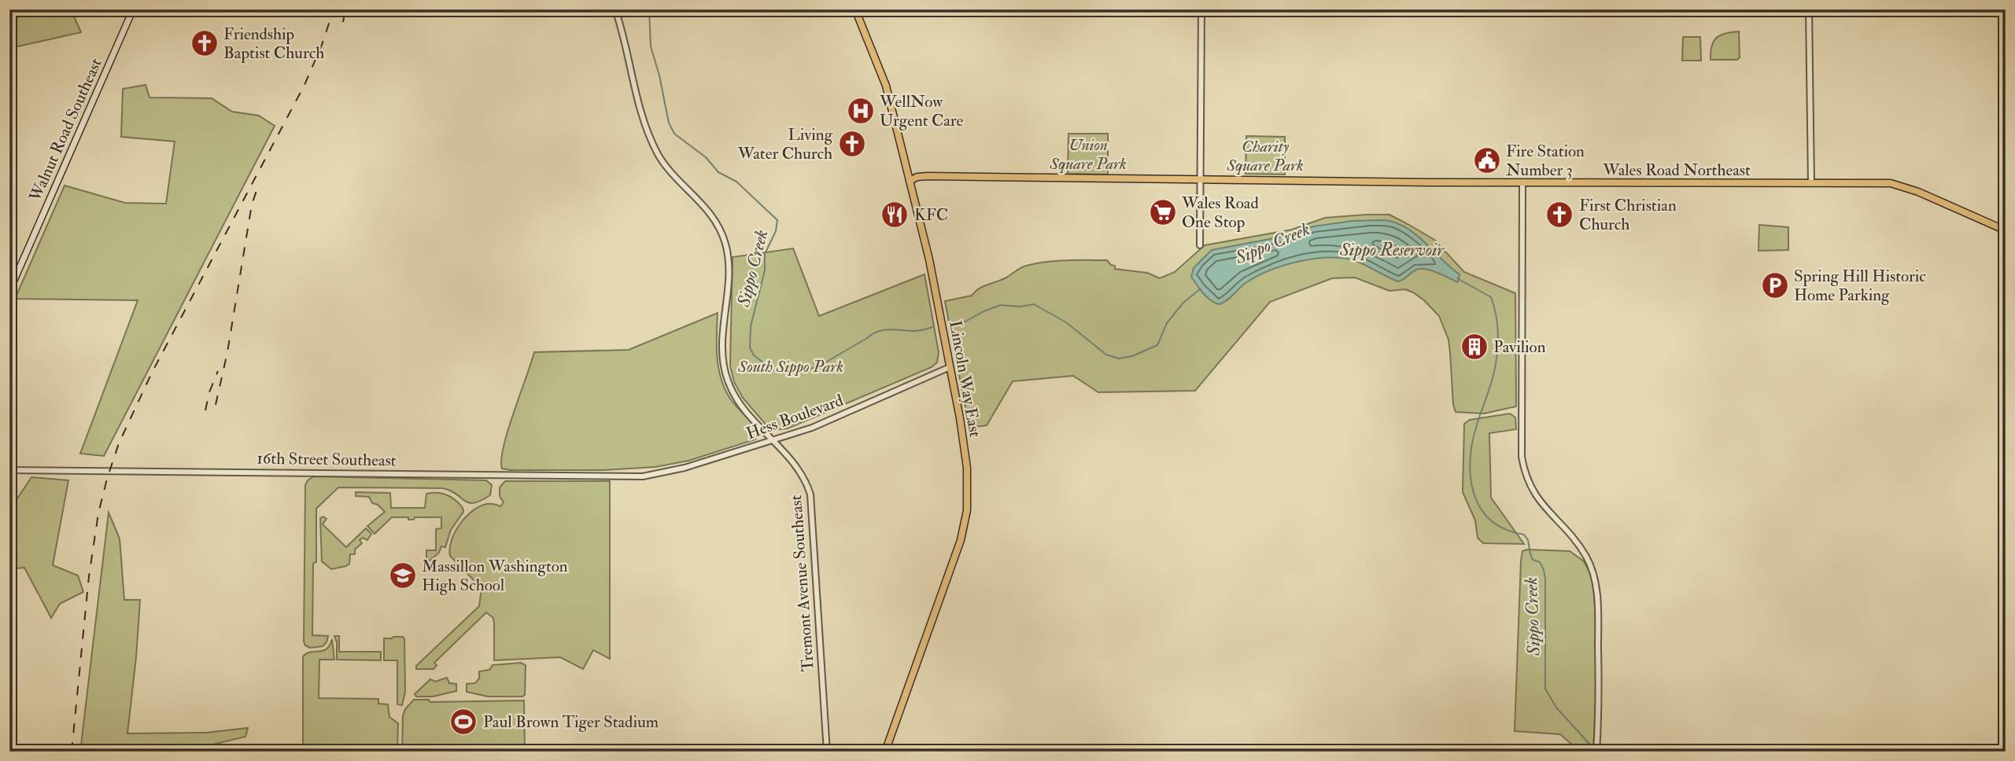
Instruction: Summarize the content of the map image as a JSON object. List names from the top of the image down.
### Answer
{
  "streets": {
    "main road": ["Walnut Road Southeast", "Wales Road Northeast", "Lincoln Way East"],
    "street": ["Hess Boulevard", "16th Street Southeast", "Tremont Avenue Southeast"]
  },
  "crossings": [
    ["Wales Road Northeast", "Lincoln Way East"],
    ["Lincoln Way East", "Hess Boulevard"],
    ["Hess Boulevard", "16th Street Southeast"],
    ["Hess Boulevard", "Tremont Avenue Southeast"]
  ],
  "water": ["Sippo Creek", "Sippo Reservoir"],
  "parks": ["Union Square Park", "Charity Square Park", "South Sippo Park"],
  "places": {
    "church": ["Friendship Baptist Church", "Living Water Church", "First Christian Church"],
    "hospital": ["WellNow Urgent Care"],
    "public building": ["Fire Station Number 3"],
    "supermarket": ["Wales Road One Stop"],
    "restaurant": ["KFC"],
    "parking": ["Spring Hill Historic Home Parking"],
    "building": ["Pavilion"],
    "school or university": ["Massillon Washington High School"],
    "sports": ["Paul Brown Tiger Stadium"]
  }
}
